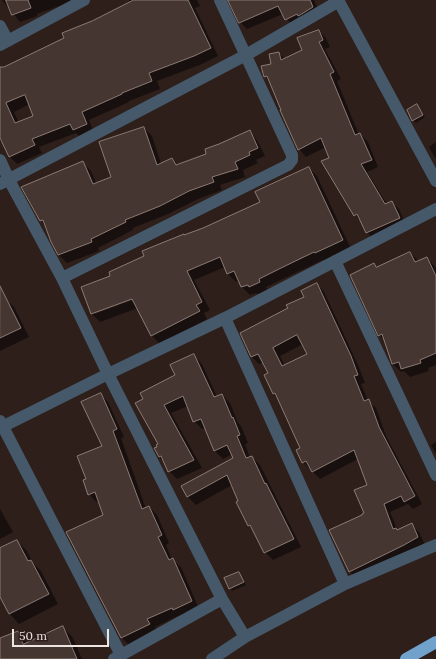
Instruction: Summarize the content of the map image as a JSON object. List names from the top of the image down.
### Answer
{
  "scale_bar": "50 m"
}
